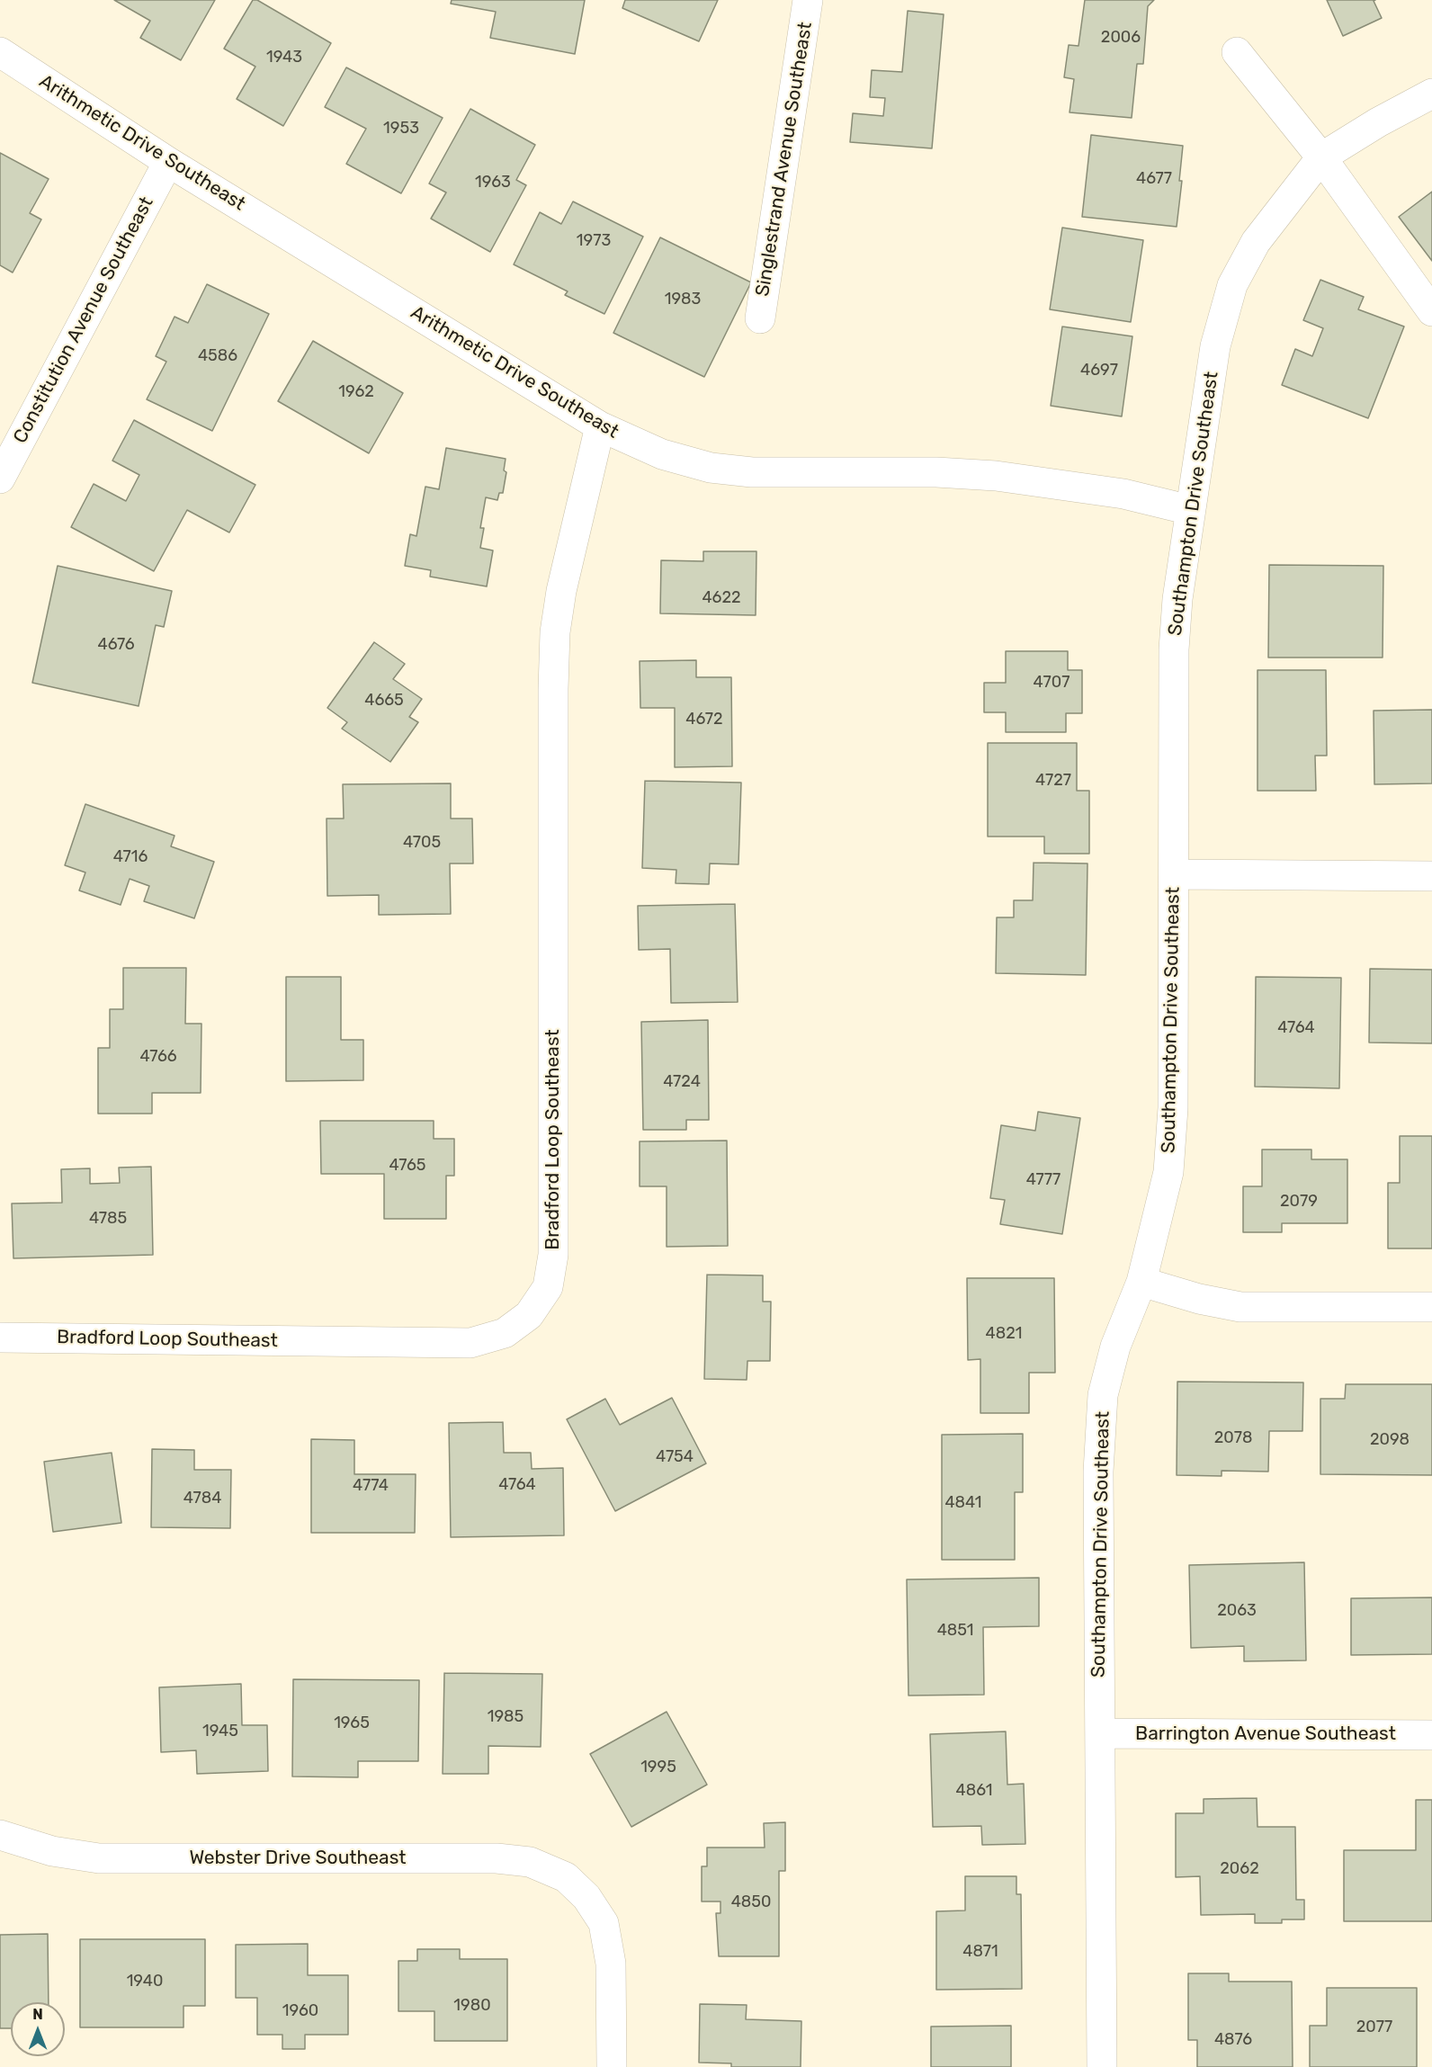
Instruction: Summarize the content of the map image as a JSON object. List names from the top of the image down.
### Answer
{
  "streets": {
    "street": [
      "Arithmetic Drive Southeast",
      "Singlestrand Avenue Southeast",
      "Constitution Avenue Southeast",
      "Southampton Drive Southeast",
      "Bradford Loop Southeast",
      "Barrington Avenue Southeast",
      "Webster Drive Southeast"
    ]
  },
  "crossings": [
    ["Arithmetic Drive Southeast", "Constitution Avenue Southeast"],
    ["Arithmetic Drive Southeast", "Southampton Drive Southeast"],
    ["Arithmetic Drive Southeast", "Bradford Loop Southeast"],
    ["Southampton Drive Southeast", "Barrington Avenue Southeast"]
  ],
  "house_numbers": [
    "2006",
    "1943",
    "1953",
    "4677",
    "1963",
    "1973",
    "1983",
    "4586",
    "4697",
    "1962",
    "4622",
    "4676",
    "4707",
    "4665",
    "4672",
    "4727",
    "4705",
    "4716",
    "4764",
    "4766",
    "4724",
    "4765",
    "4777",
    "2079",
    "4785",
    "4821",
    "2078",
    "2098",
    "4754",
    "4764",
    "4774",
    "4784",
    "4841",
    "2063",
    "4851",
    "1985",
    "1965",
    "1945",
    "1995",
    "4861",
    "2062",
    "4850",
    "4871",
    "1940",
    "1980",
    "1960",
    "2077",
    "4876"
  ],
  "north": "top"
}
